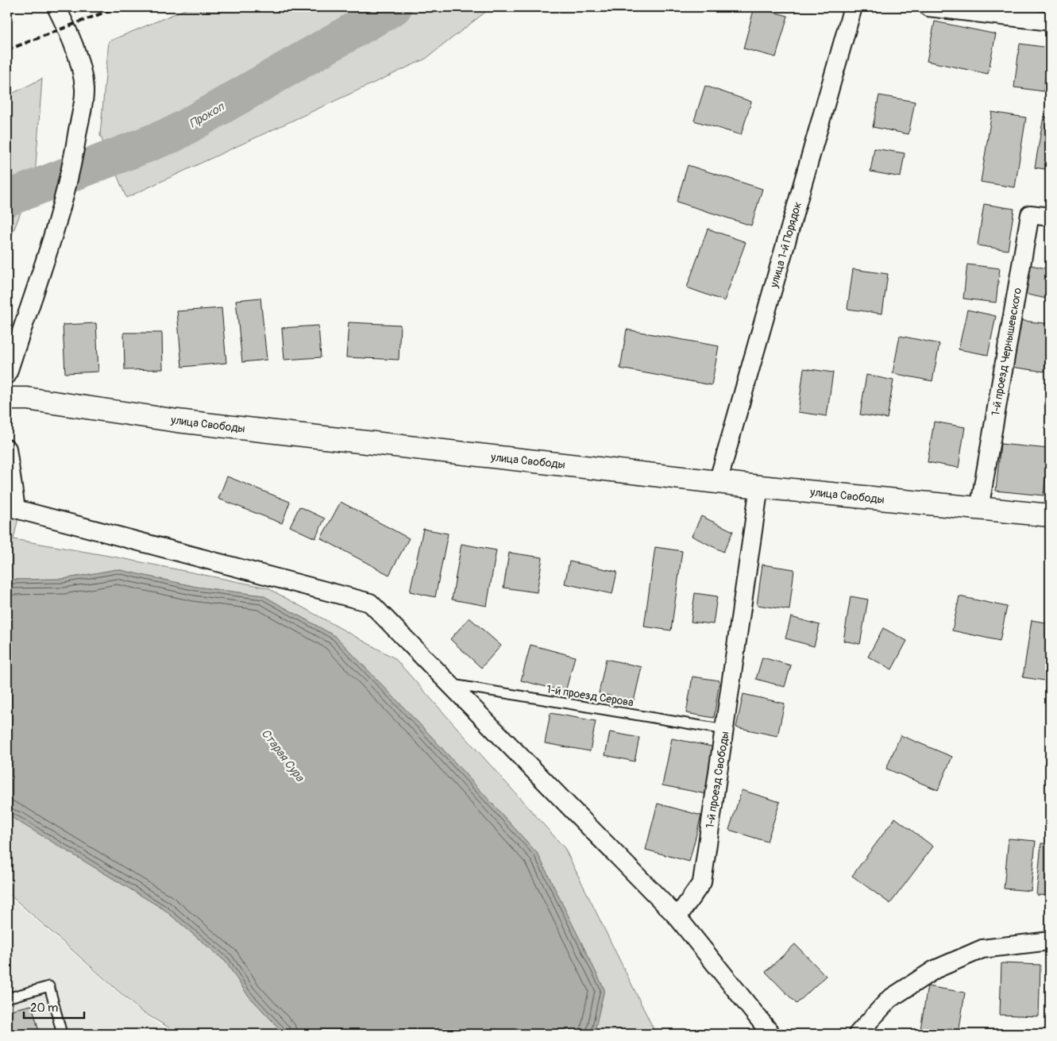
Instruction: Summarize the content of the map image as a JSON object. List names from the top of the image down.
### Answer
{
  "streets": {
    "main road": ["улица Свободы"],
    "street": ["улица 1-й Порядок", "1-й проезд Чернышевского", "1-й проезд Свободы"],
    "lane": ["1-й проезд Серова"]
  },
  "crossings": [
    ["улица 1-й Порядок", "улица Свободы"],
    ["1-й проезд Чернышевского", "улица Свободы"],
    ["улица Свободы", "1-й проезд Свободы"],
    ["1-й проезд Серова", "1-й проезд Свободы"]
  ],
  "water": ["Прокоп", "Старая Сура"],
  "scale_bar": "20 m"
}
